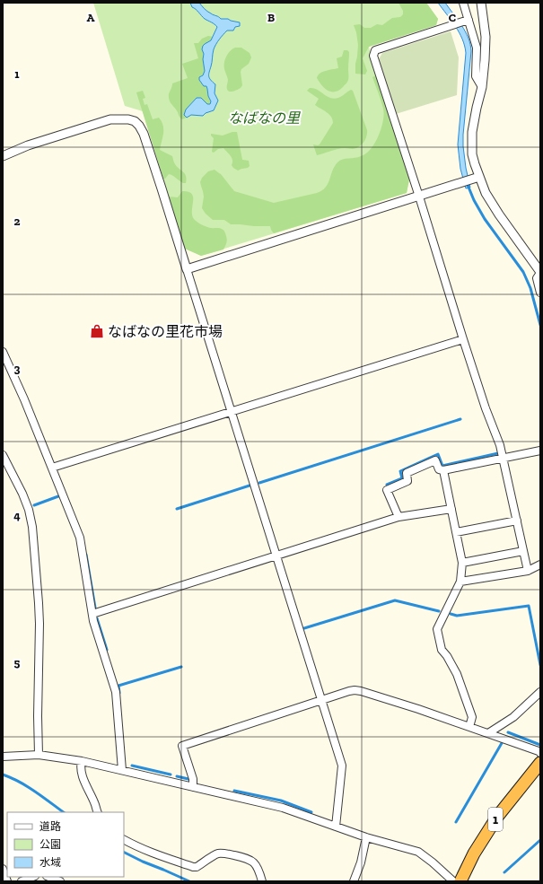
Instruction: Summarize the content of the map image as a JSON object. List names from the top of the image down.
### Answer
{
  "streets": {
    "highway": ["1"]
  },
  "parks": ["なばなの里"],
  "places": {
    "shop": ["なばなの里花市場"]
  },
  "legend": ["道路", "公園", "水域"],
  "grid": {
    "columns": ["A", "B", "C"],
    "rows": [
      "1",
      "2",
      "3",
      "4",
      "5"
    ]
  }
}
